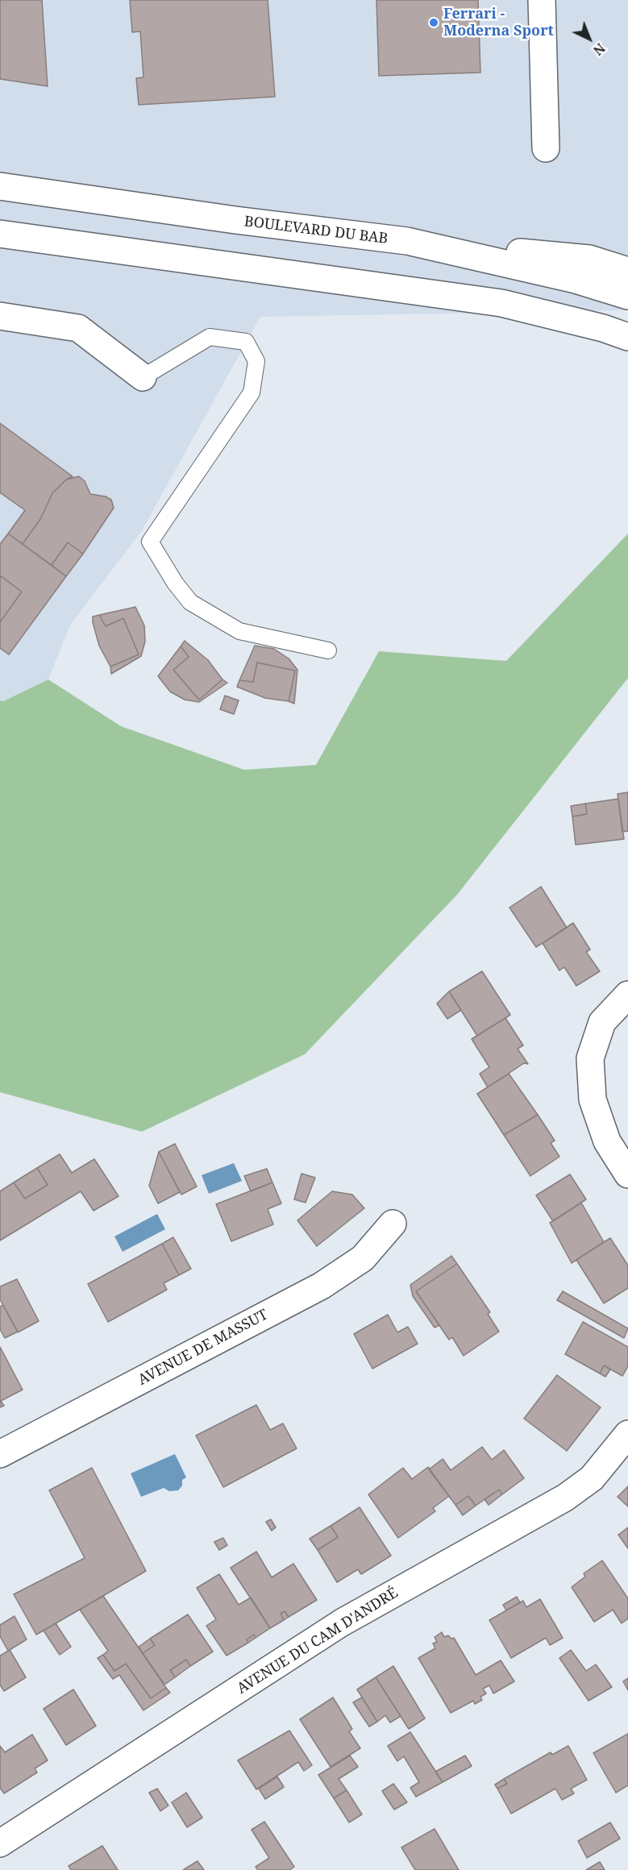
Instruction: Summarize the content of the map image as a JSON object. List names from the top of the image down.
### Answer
{
  "streets": {
    "street": ["BOULEVARD DU BAB", "AVENUE DE MASSUT", "AVENUE DU CAM D'ANDRÉ"]
  },
  "places": ["Ferrari - Moderna Sport"],
  "north": "bottom right"
}
